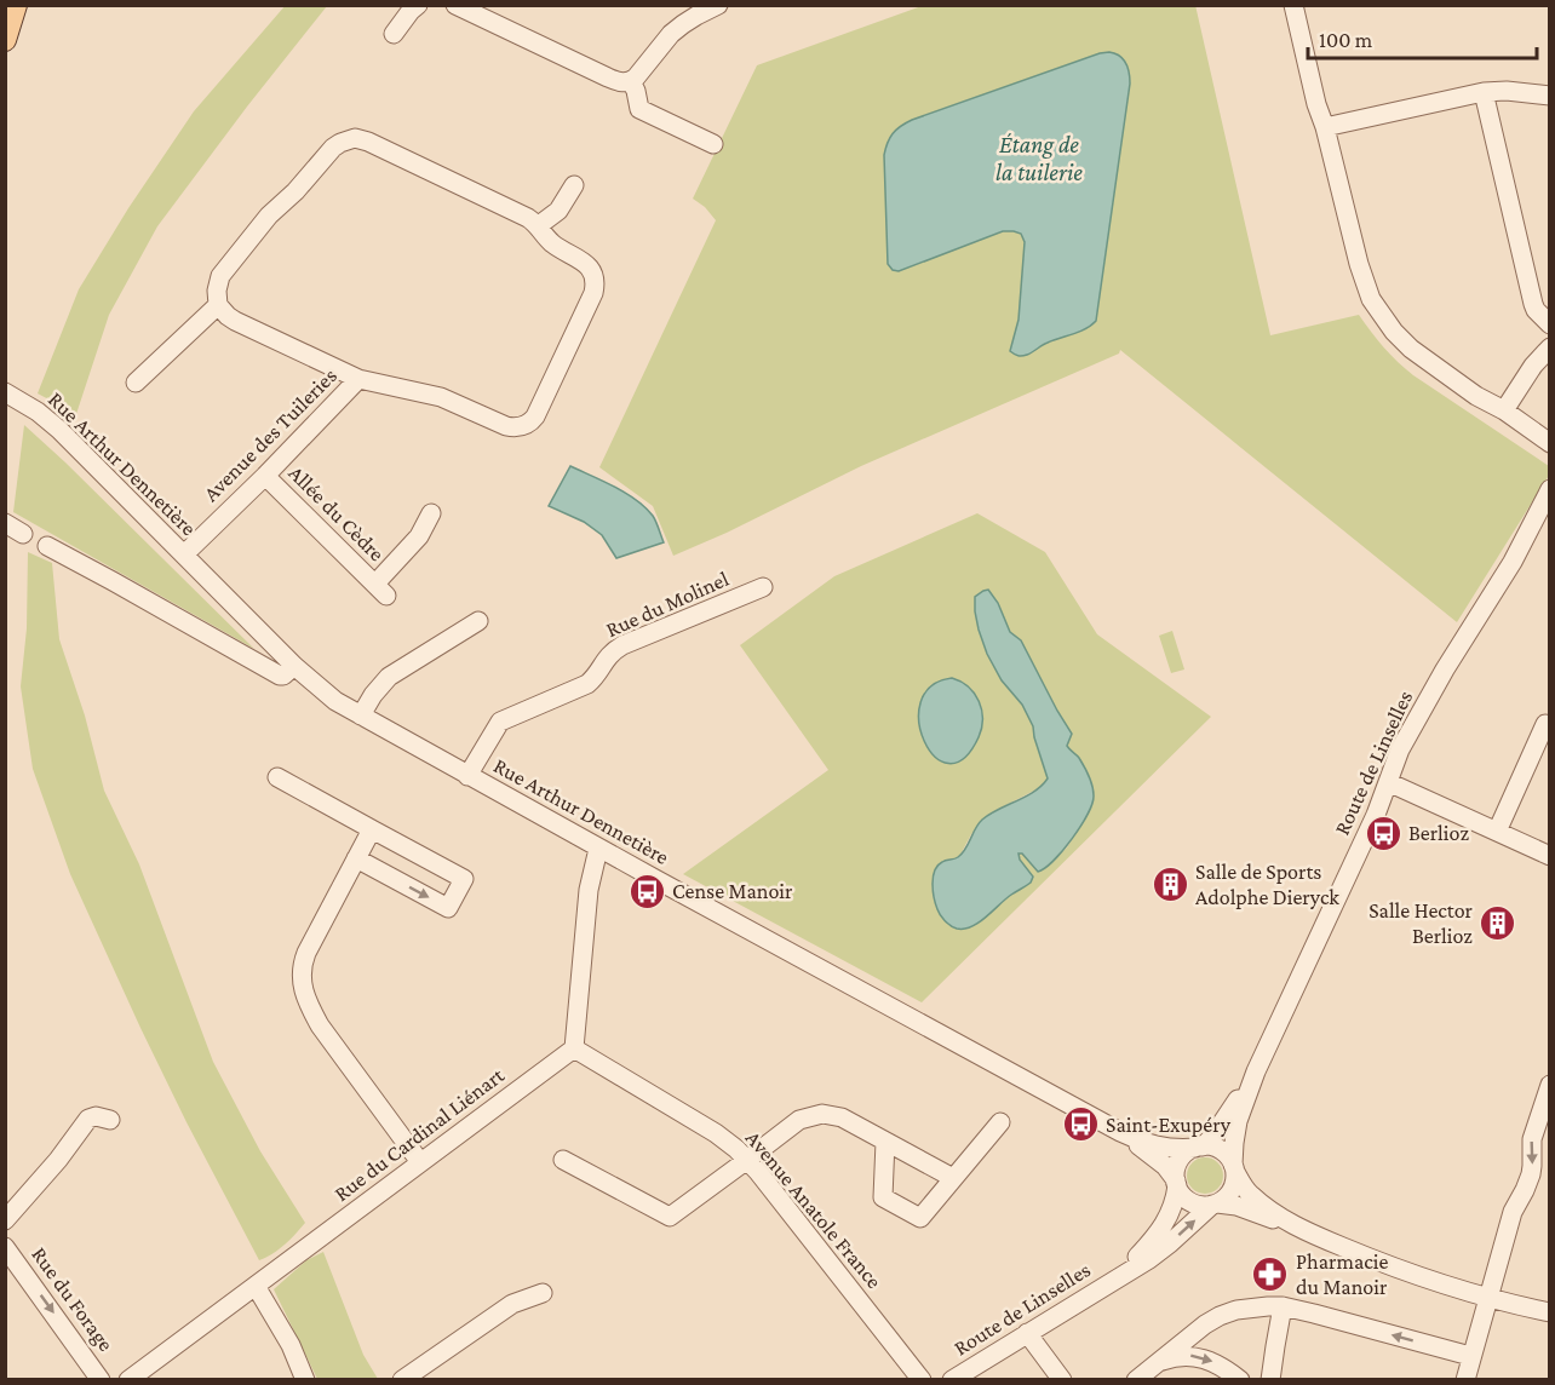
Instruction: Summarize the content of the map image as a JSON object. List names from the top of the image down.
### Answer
{
  "streets": {
    "street": [
      "Avenue des Tuileries",
      "Rue Arthur Dennetière",
      "Allée du Cèdre",
      "Rue du Molinel",
      "Route de Linselles",
      "Rue du Cardinal Liénart",
      "Avenue Anatole France",
      "Rue du Forage"
    ]
  },
  "crossings": [
    ["Avenue des Tuileries", "Rue Arthur Dennetière"],
    ["Avenue des Tuileries", "Allée du Cèdre"],
    ["Rue Arthur Dennetière", "Rue du Molinel"],
    ["Rue Arthur Dennetière", "Route de Linselles"],
    ["Rue du Cardinal Liénart", "Avenue Anatole France"]
  ],
  "one_way": ["Rue du Forage"],
  "water": ["Étang de la tuilerie"],
  "places": {
    "bus stop": ["Berlioz", "Cense Manoir", "Saint-Exupéry"],
    "building": ["Salle de Sports Adolphe Dieryck", "Salle Hector Berlioz"],
    "pharmacy": ["Pharmacie du Manoir"]
  },
  "scale_bar": "100 m"
}
